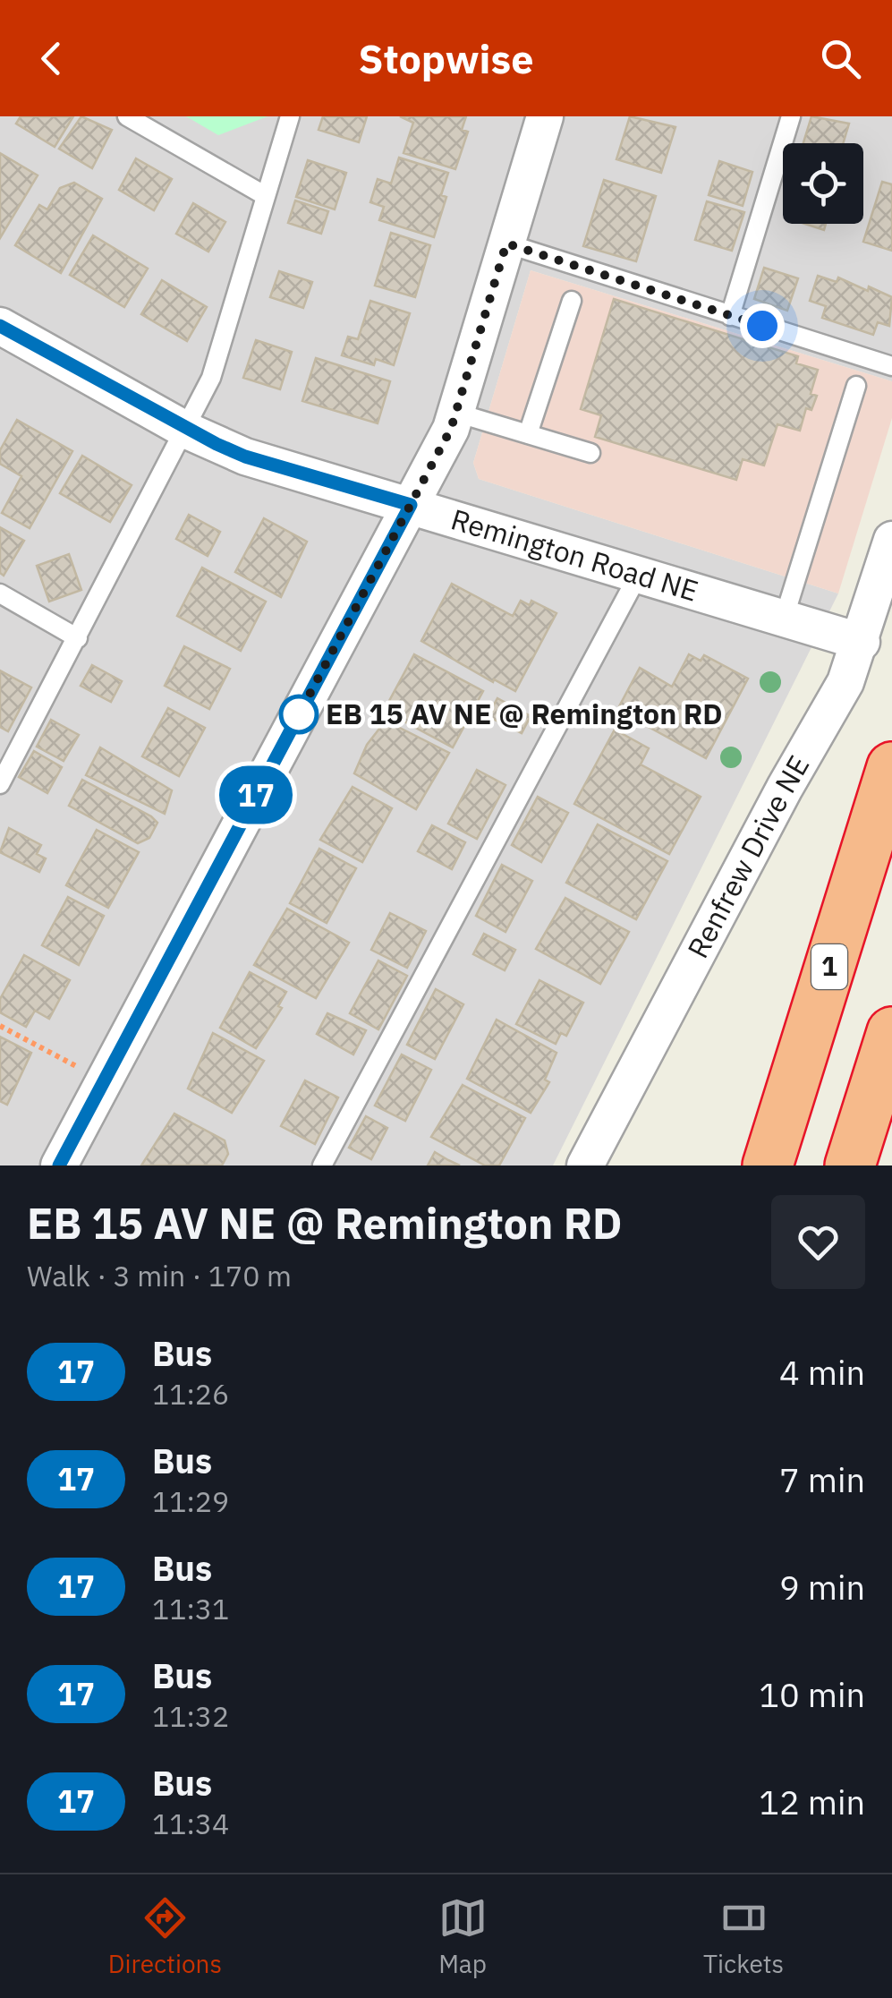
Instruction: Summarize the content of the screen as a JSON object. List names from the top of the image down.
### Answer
{
  "streets": {
    "highway": ["1"],
    "street": ["Remington Road NE", "Renfrew Drive NE"]
  },
  "crossings": [
    ["Remington Road NE", "Renfrew Drive NE"]
  ],
  "places": ["EB 15 AV NE @ Remington RD"],
  "lines": ["bus line 17"],
  "page": {
    "header": "Stopwise",
    "on_map": "17",
    "heading": ["EB 15 AV NE @ Remington RD", "Walk · 3 min · 170 m"],
    "list": [
      {
        "mark": "17",
        "name": "Bus",
        "note": "11:26",
        "value": "4 min"
      },
      {
        "mark": "17",
        "name": "Bus",
        "note": "11:29",
        "value": "7 min"
      },
      {
        "mark": "17",
        "name": "Bus",
        "note": "11:31",
        "value": "9 min"
      },
      {
        "mark": "17",
        "name": "Bus",
        "note": "11:32",
        "value": "10 min"
      },
      {
        "mark": "17",
        "name": "Bus",
        "note": "11:34",
        "value": "12 min"
      }
    ],
    "tabs": ["Directions", "Map", "Tickets"]
  }
}
